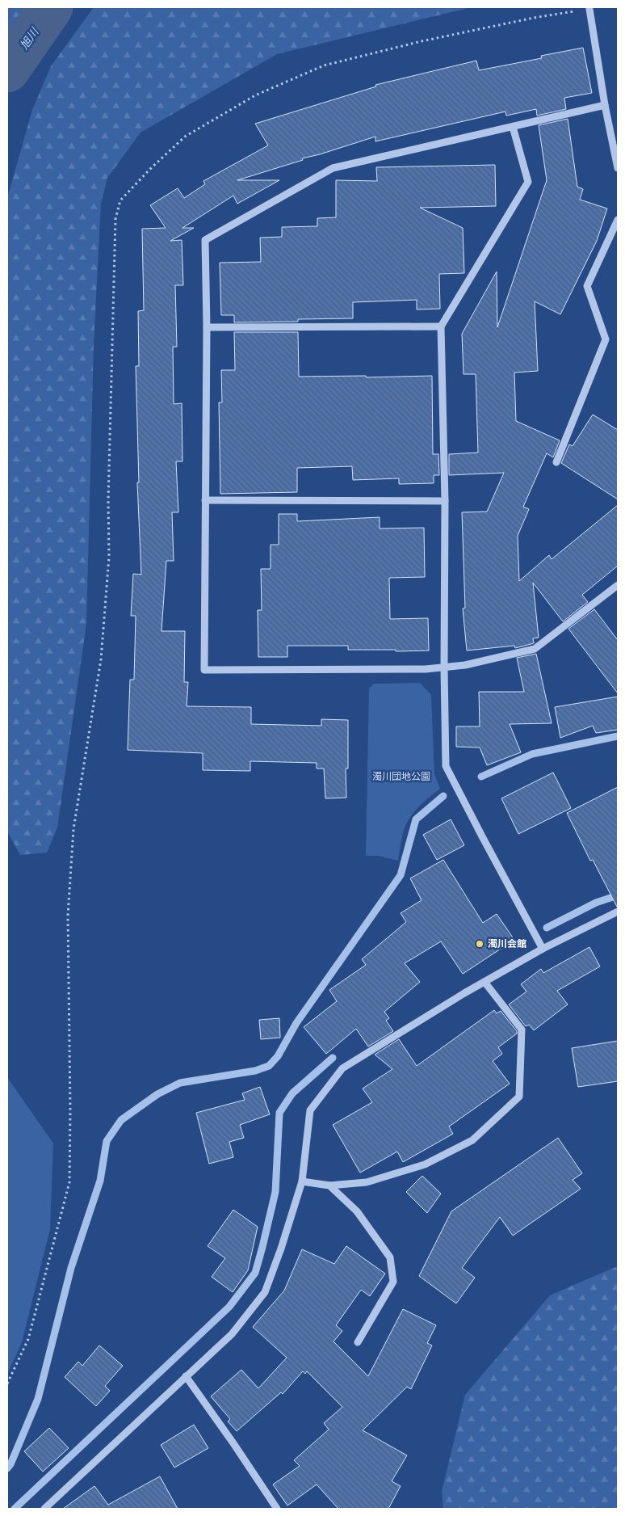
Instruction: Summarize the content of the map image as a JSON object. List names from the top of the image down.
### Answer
{
  "water": ["旭川"],
  "parks": ["濁川団地公園"],
  "places": ["濁川会館"]
}
